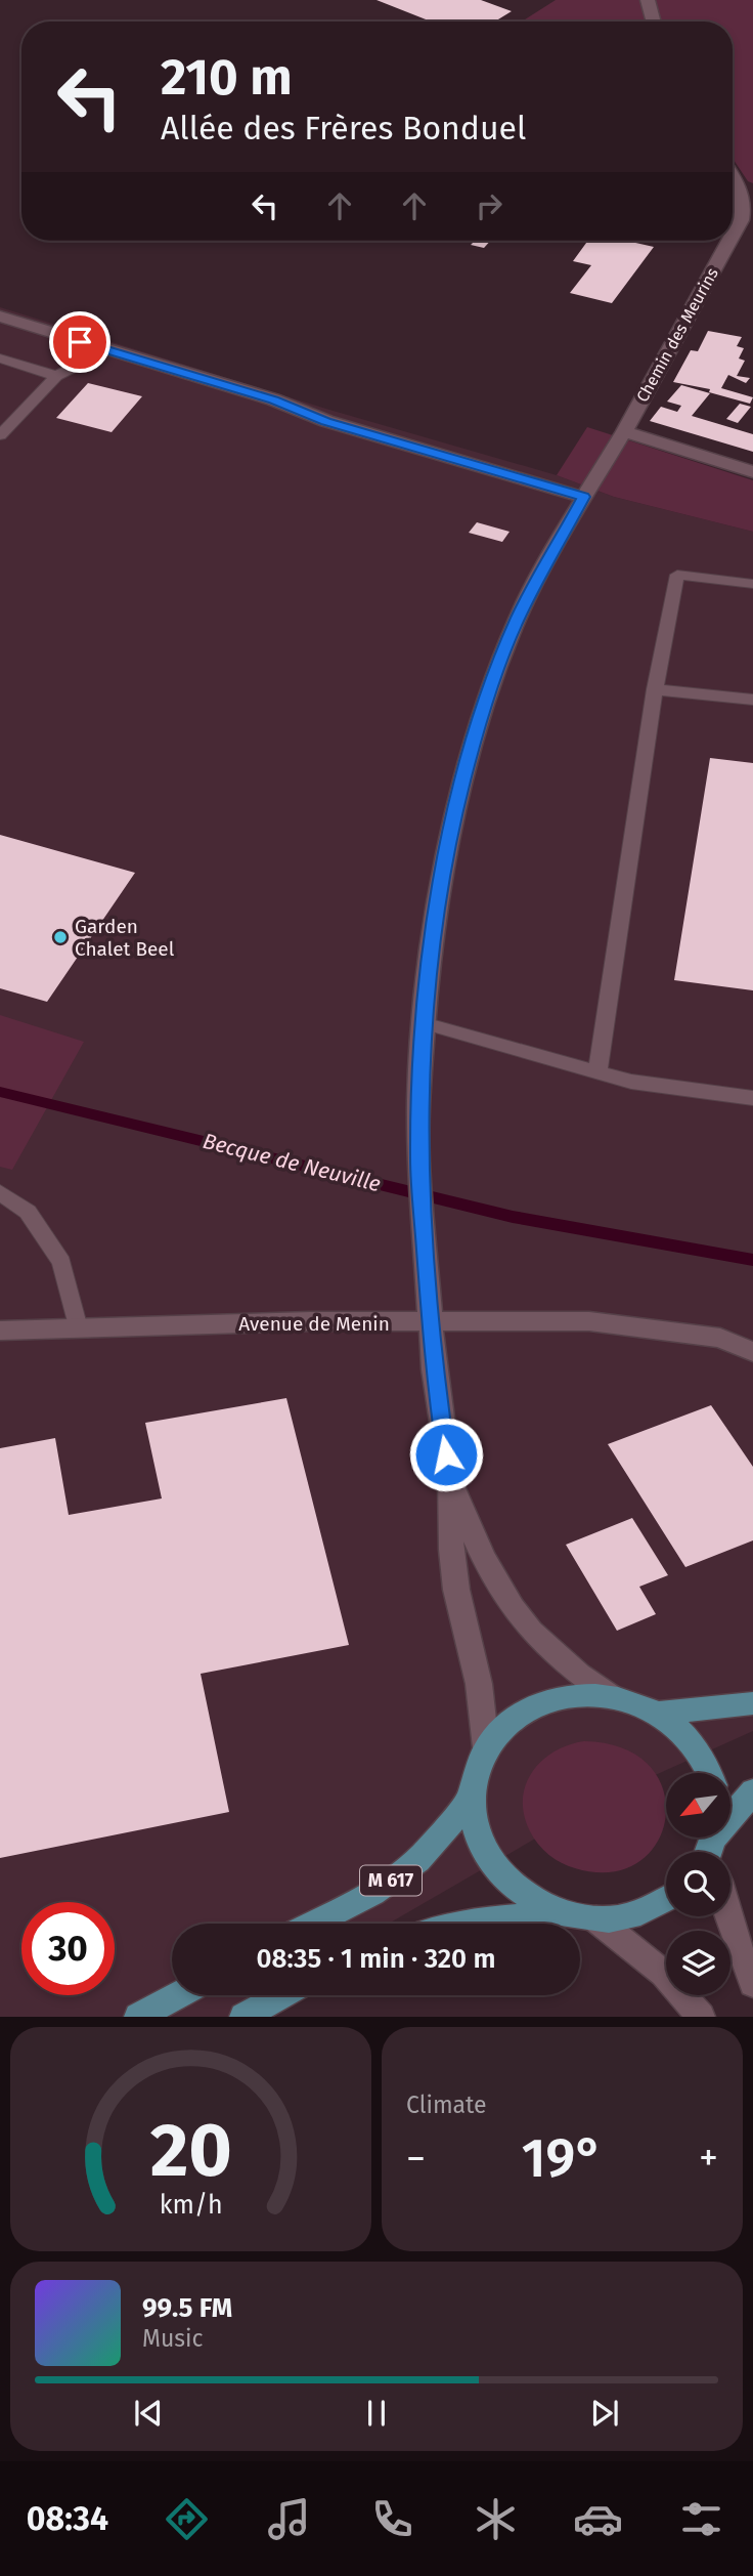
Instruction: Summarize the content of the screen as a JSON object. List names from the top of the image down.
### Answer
{
  "streets": {
    "main road": ["M 617"],
    "street": ["Chemin des Meurins", "Avenue de Menin"]
  },
  "crossings": [
    ["Chemin des Meurins", "Avenue de Menin"]
  ],
  "water": ["Becque de Neuville"],
  "places": ["Garden Chalet Beel"],
  "north": "bottom left",
  "page": {
    "turn": ["210 m", "Allée des Frères Bonduel"],
    "limit": "30",
    "trip": "08:35 · 1 min · 320 m",
    "tile": "Climate",
    "heat": ["−", "19°", "+"],
    "song": ["99.5 FM", "Music"],
    "tabs": "08:34",
    "gauge": ["20", "km/h"]
  }
}
